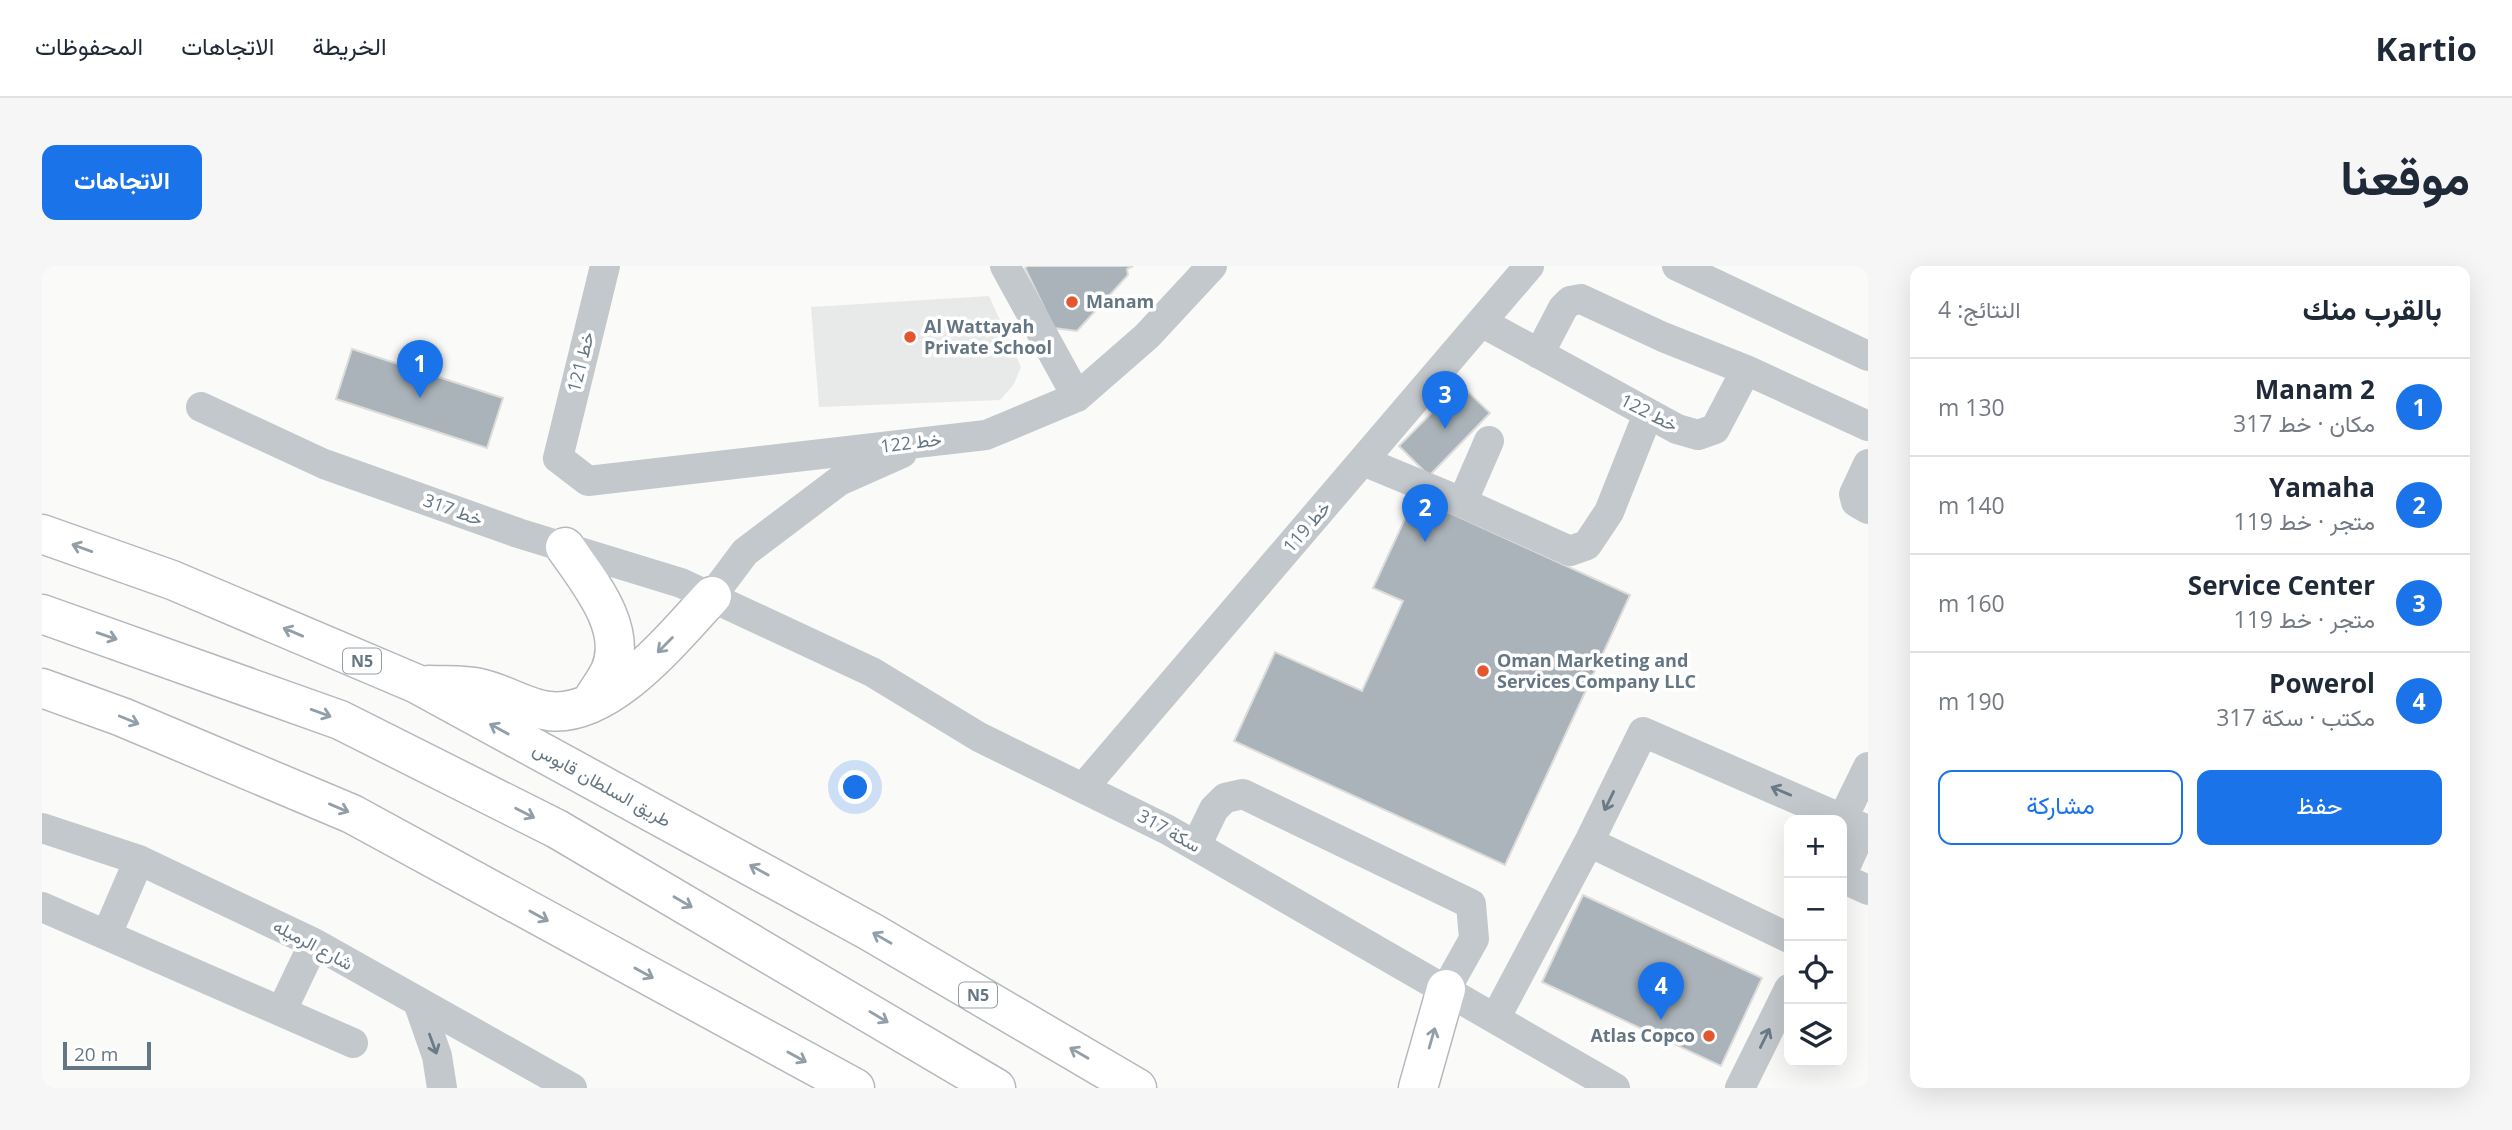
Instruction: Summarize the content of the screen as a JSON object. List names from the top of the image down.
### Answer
{
  "streets": {
    "highway": ["N5", "طريق السلطان قابوس"],
    "street": [
      "خط 121",
      "خط 122",
      "خط 317",
      "خط 119",
      "سكة 317",
      "شارع الرميله"
    ]
  },
  "crossings": [
    ["خط 121", "خط 122"],
    ["خط 122", "خط 119"],
    ["خط 317", "سكة 317"],
    ["خط 119", "سكة 317"]
  ],
  "places": [
    "Manam",
    "Al Wattayah Private School",
    "Oman Marketing and Services Company LLC",
    "Atlas Copco"
  ],
  "scale_bar": "20 m",
  "page": {
    "header": "Kartio",
    "nav": ["الخريطة", "الاتجاهات", "المحفوظات"],
    "title": "موقعنا",
    "buttons": [
      "الاتجاهات",
      ["حفظ", "مشاركة"]
    ],
    "heading": ["بالقرب منك", "النتائج: 4"],
    "pins": [
      "1",
      "3",
      "2",
      "4"
    ],
    "list": [
      {
        "mark": "1",
        "name": "Manam 2",
        "note": "مكان · خط 317",
        "value": "130 m"
      },
      {
        "mark": "2",
        "name": "Yamaha",
        "note": "متجر · خط 119",
        "value": "140 m"
      },
      {
        "mark": "3",
        "name": "Service Center",
        "note": "متجر · خط 119",
        "value": "160 m"
      },
      {
        "mark": "4",
        "name": "Powerol",
        "note": "مكتب · سكة 317",
        "value": "190 m"
      }
    ],
    "map_buttons": ["+", "−"],
    "scale": "20 m"
  }
}
